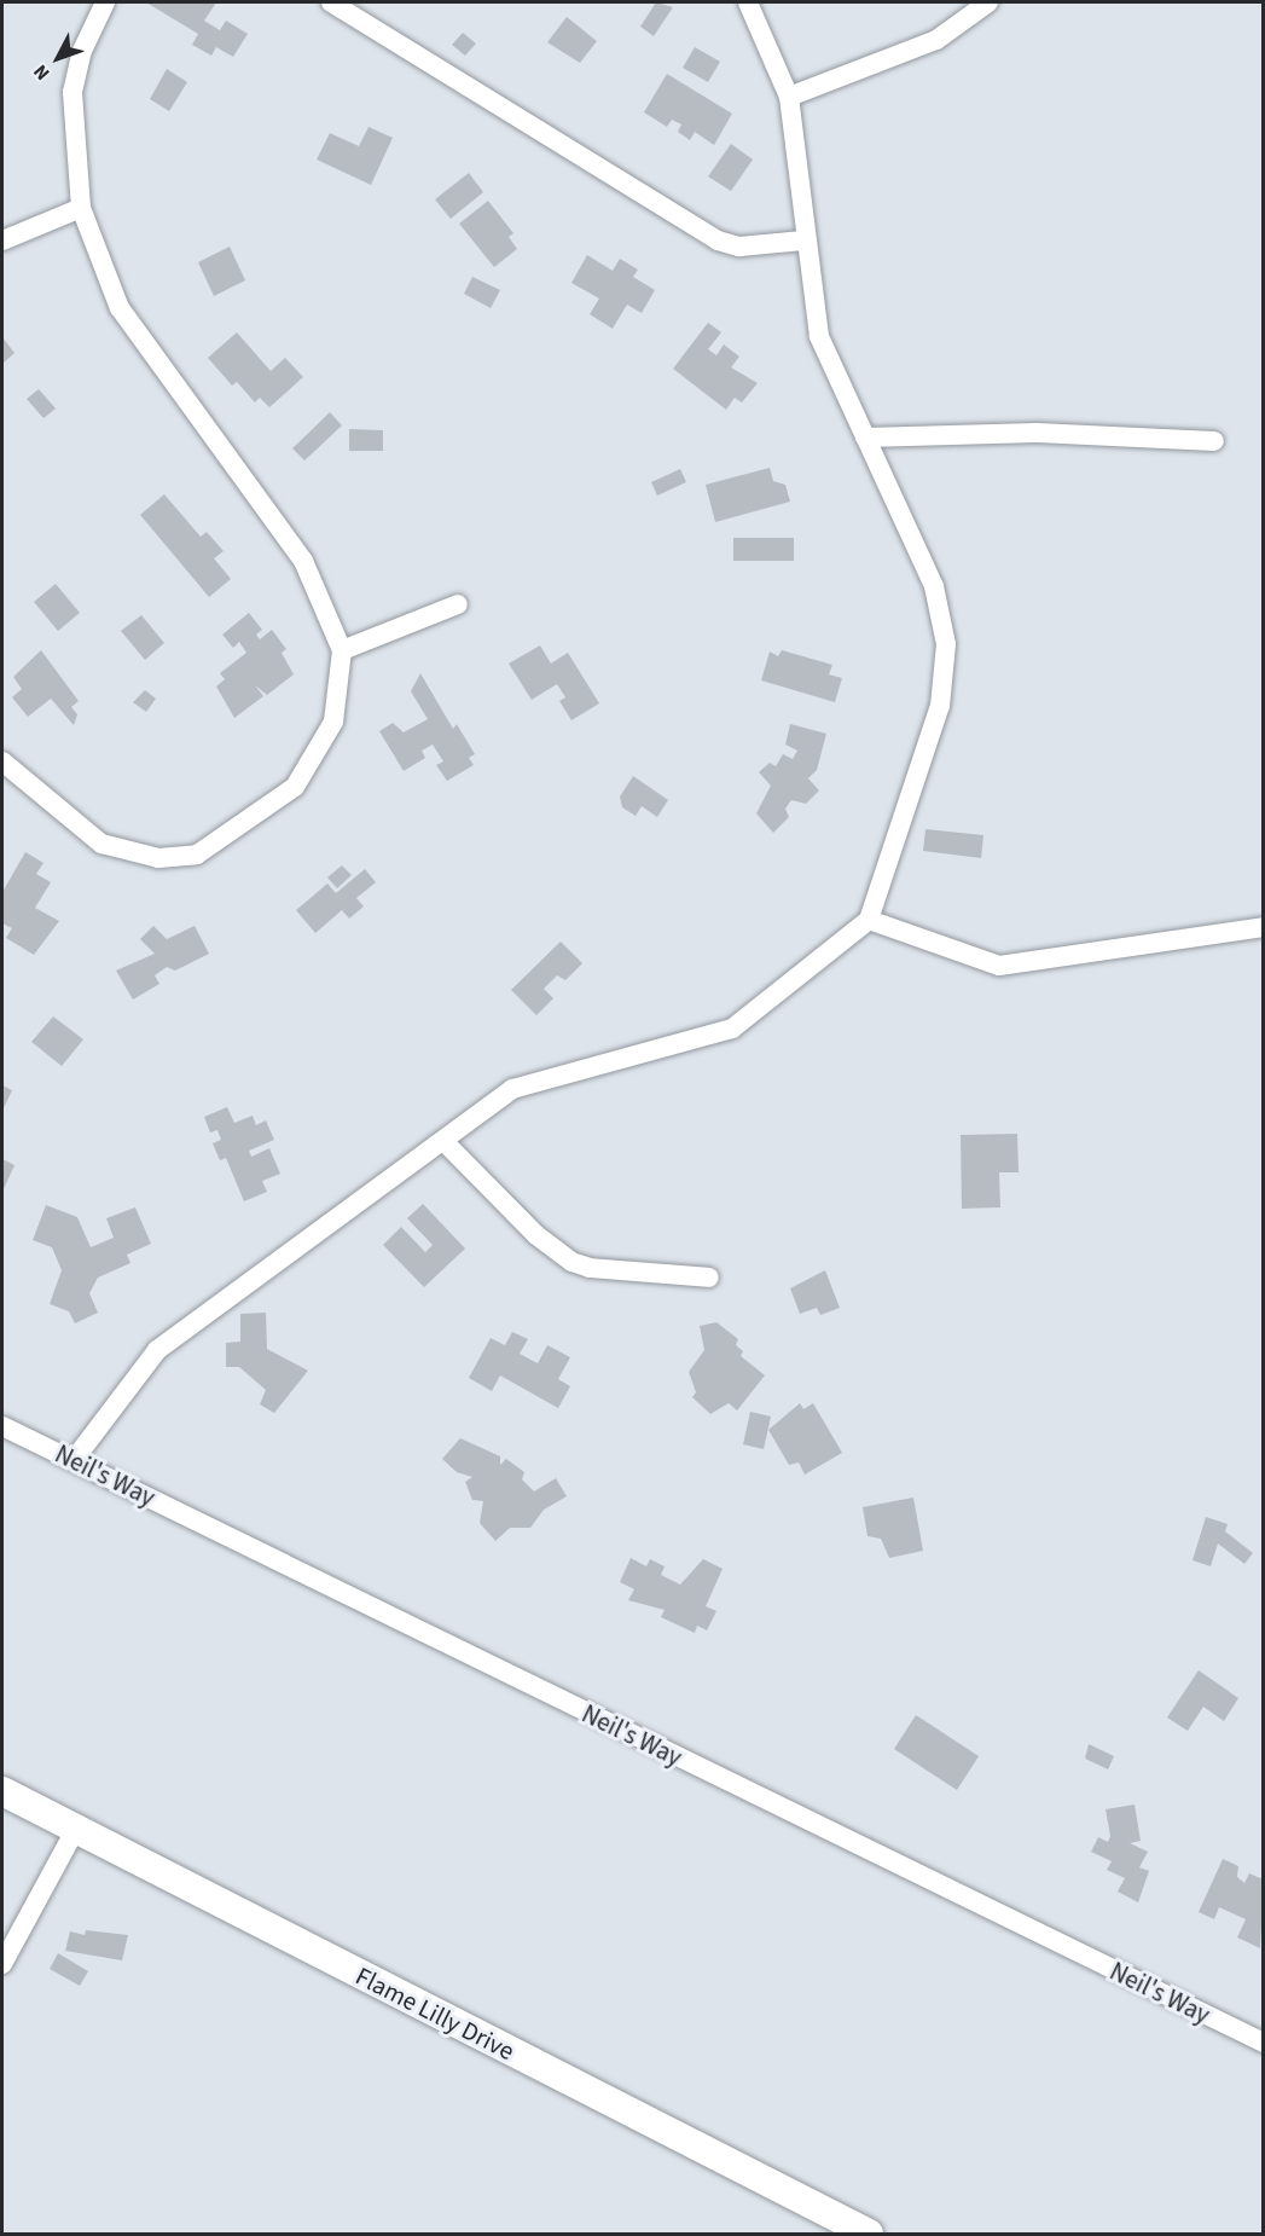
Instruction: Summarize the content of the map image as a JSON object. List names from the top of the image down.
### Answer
{
  "streets": {
    "street": ["Neil's Way", "Flame Lilly Drive"]
  },
  "north": "bottom left"
}
